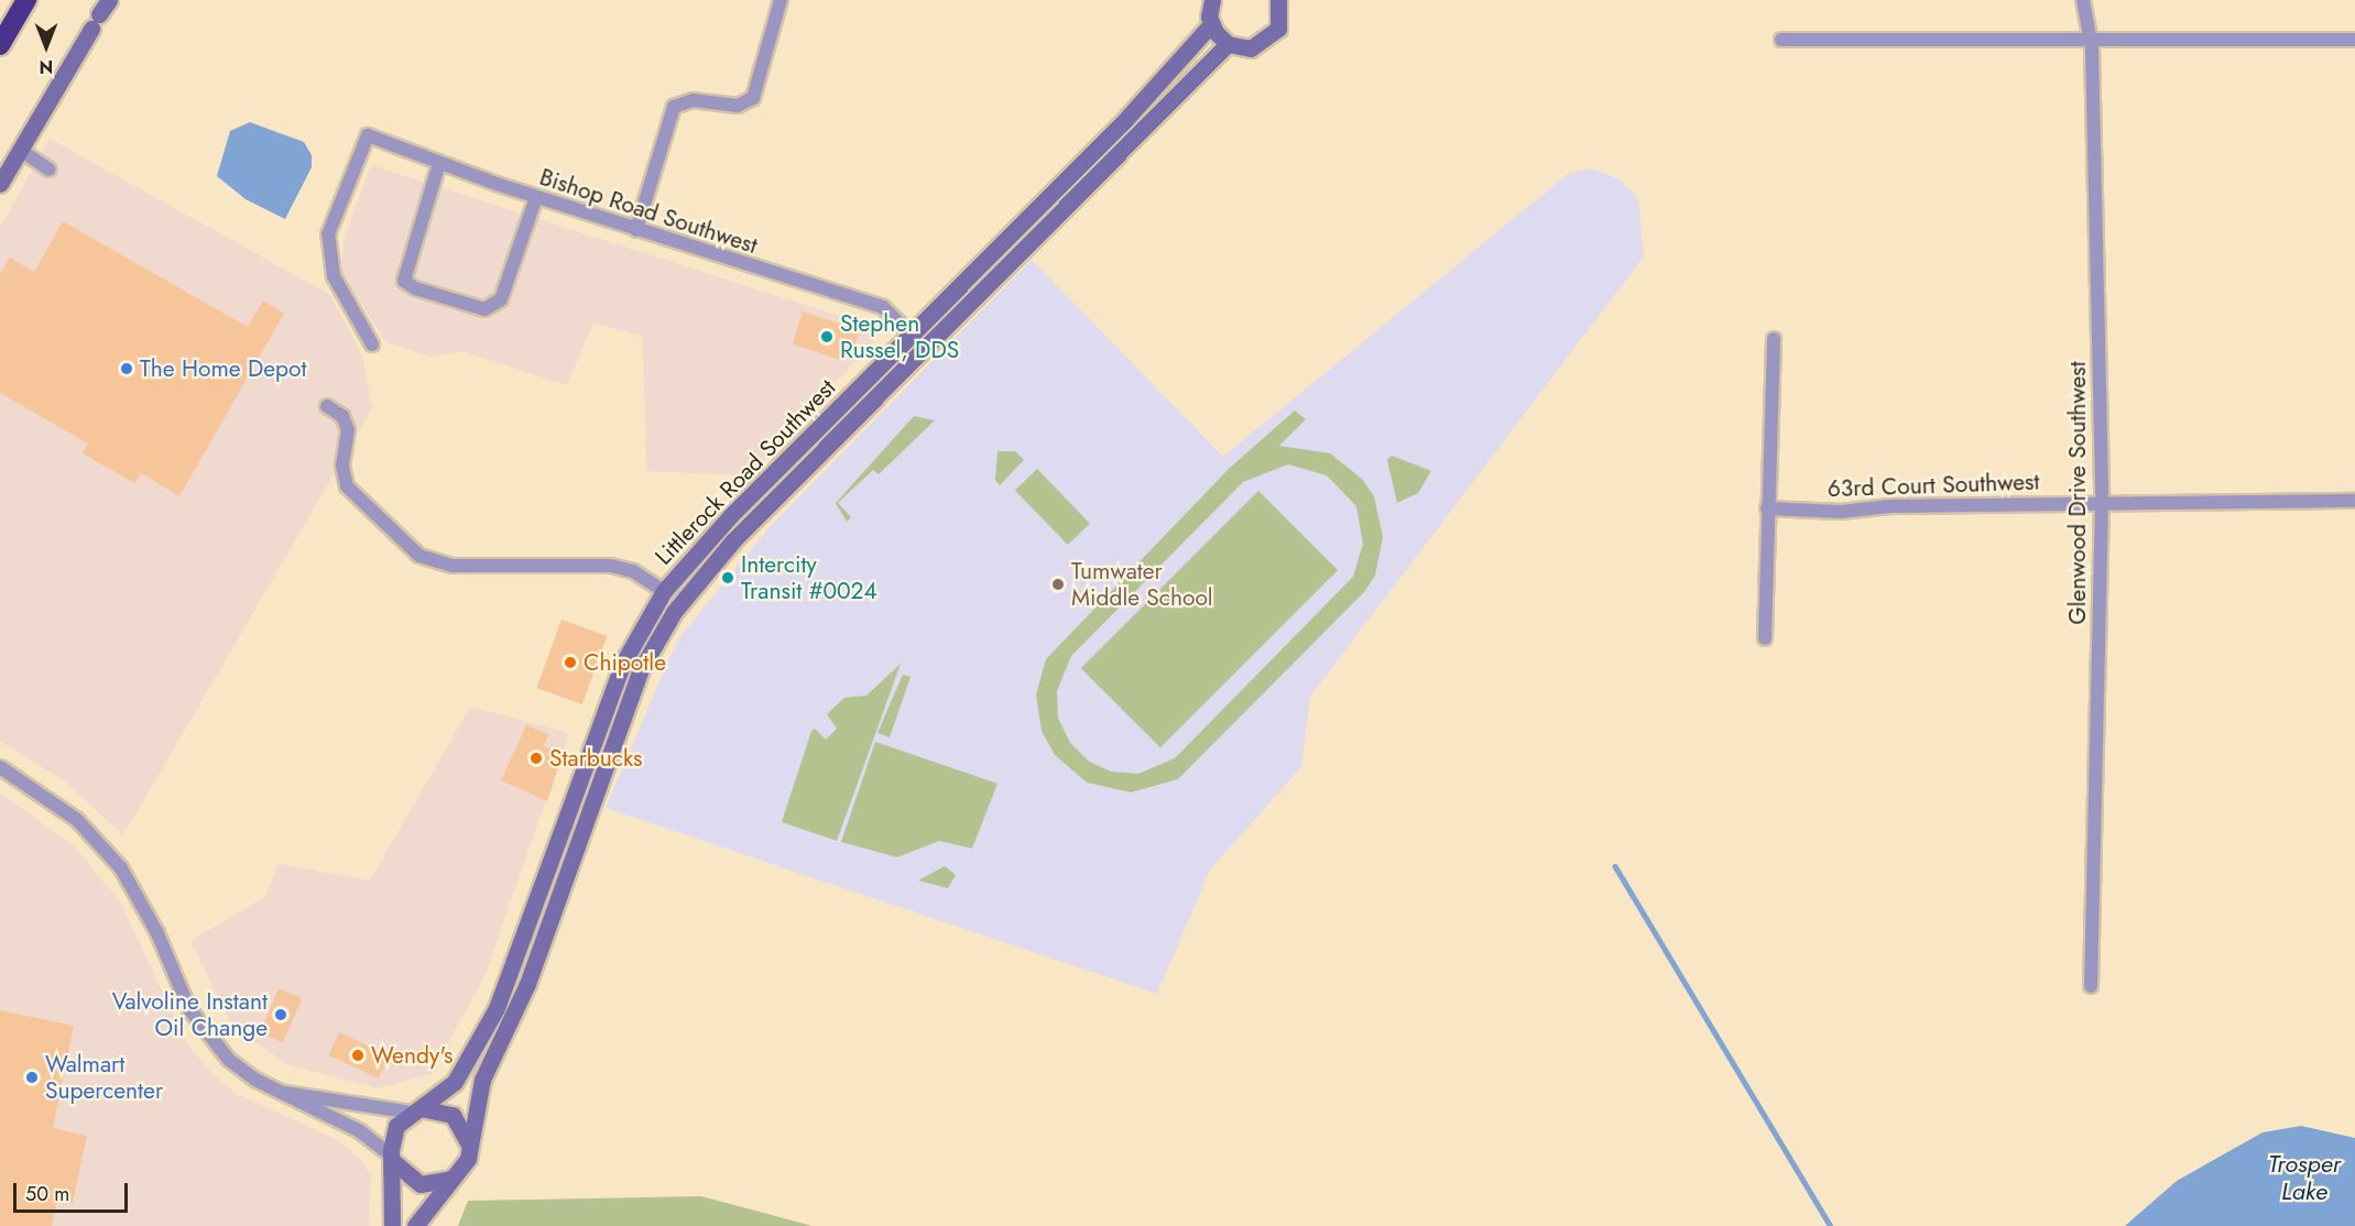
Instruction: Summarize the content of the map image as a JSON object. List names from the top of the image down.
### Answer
{
  "streets": {
    "main road": ["Littlerock Road Southwest"],
    "street": ["Bishop Road Southwest", "63rd Court Southwest", "Glenwood Drive Southwest"]
  },
  "crossings": [
    ["Bishop Road Southwest", "Littlerock Road Southwest"],
    ["63rd Court Southwest", "Glenwood Drive Southwest"]
  ],
  "water": ["Trosper Lake"],
  "places": [
    "Stephen Russel, DDS",
    "The Home Depot",
    "Intercity Transit #0024",
    "Tumwater Middle School",
    "Chipotle",
    "Starbucks",
    "Valvoline Instant Oil Change",
    "Wendy's",
    "Walmart Supercenter"
  ],
  "scale_bar": "50 m",
  "north": "bottom"
}
